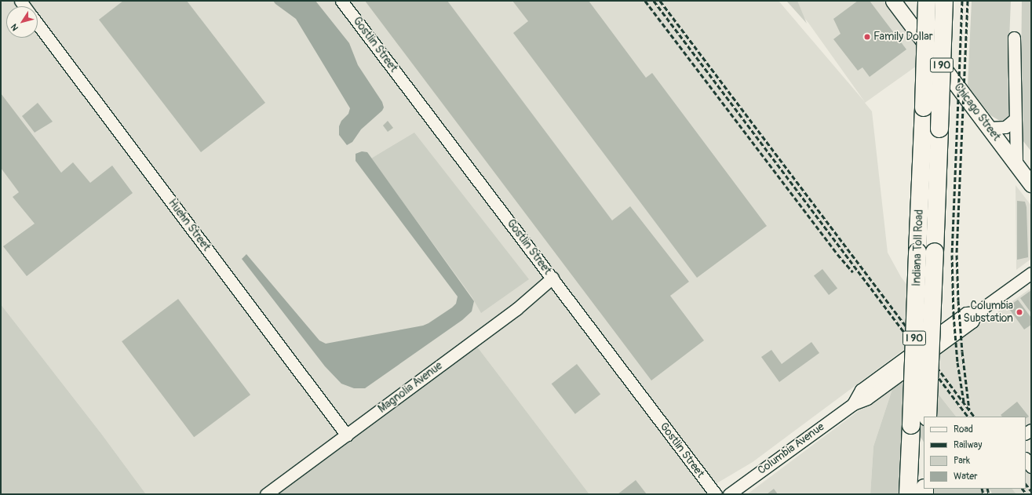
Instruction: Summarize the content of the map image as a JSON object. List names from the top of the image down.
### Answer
{
  "streets": {
    "highway": ["I 90", "Indiana Toll Road"],
    "main road": ["Chicago Street"],
    "street": [
      "Gostlin Street",
      "Huehn Street",
      "Magnolia Avenue",
      "Columbia Avenue"
    ]
  },
  "crossings": [
    ["Gostlin Street", "Magnolia Avenue"],
    ["Huehn Street", "Magnolia Avenue"]
  ],
  "places": ["Family Dollar", "Columbia Substation"],
  "legend": [
    "Road",
    "Railway",
    "Park",
    "Water"
  ],
  "north": "bottom left"
}
